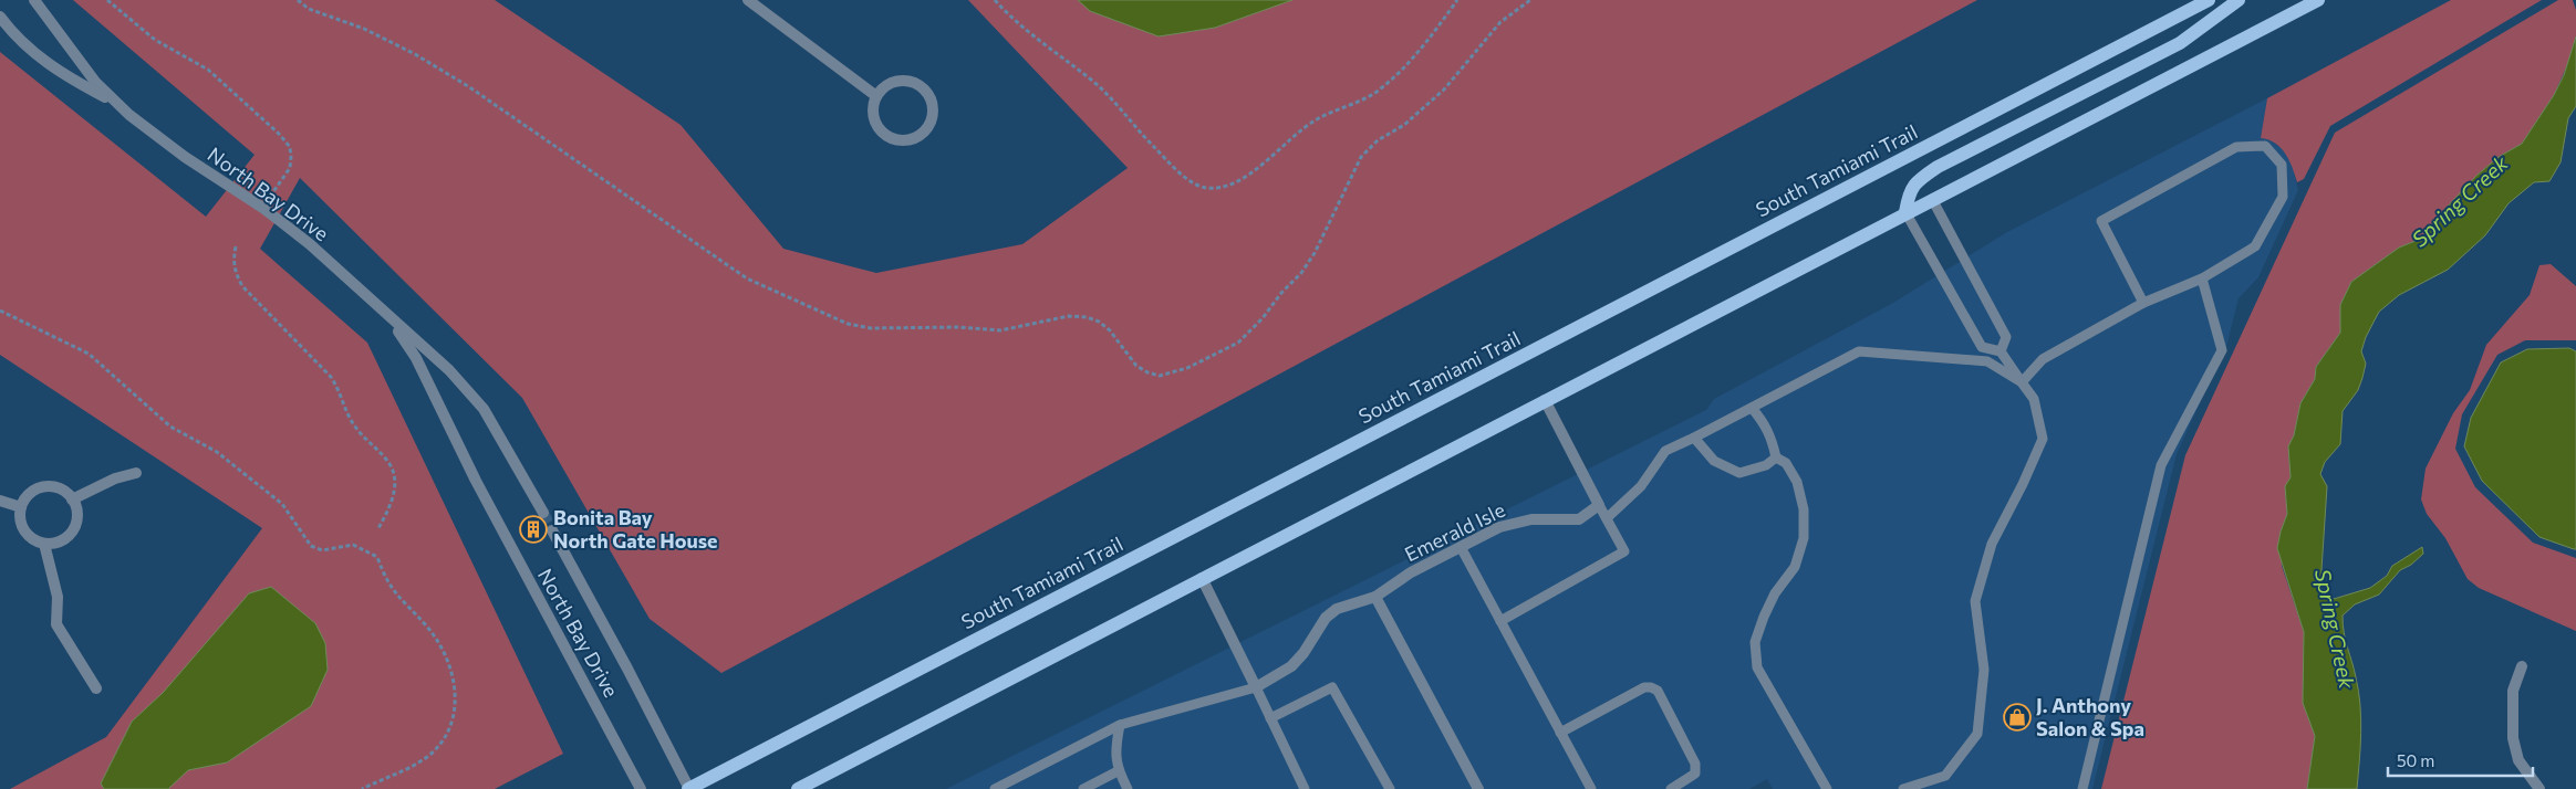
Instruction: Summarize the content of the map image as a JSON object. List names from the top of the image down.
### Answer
{
  "streets": {
    "main road": ["South Tamiami Trail"],
    "street": ["North Bay Drive", "Emerald Isle"]
  },
  "crossings": [
    ["South Tamiami Trail", "North Bay Drive"]
  ],
  "water": ["Spring Creek"],
  "places": {
    "building": ["Bonita Bay North Gate House"],
    "shop": ["J. Anthony Salon & Spa"]
  },
  "scale_bar": "50 m"
}
